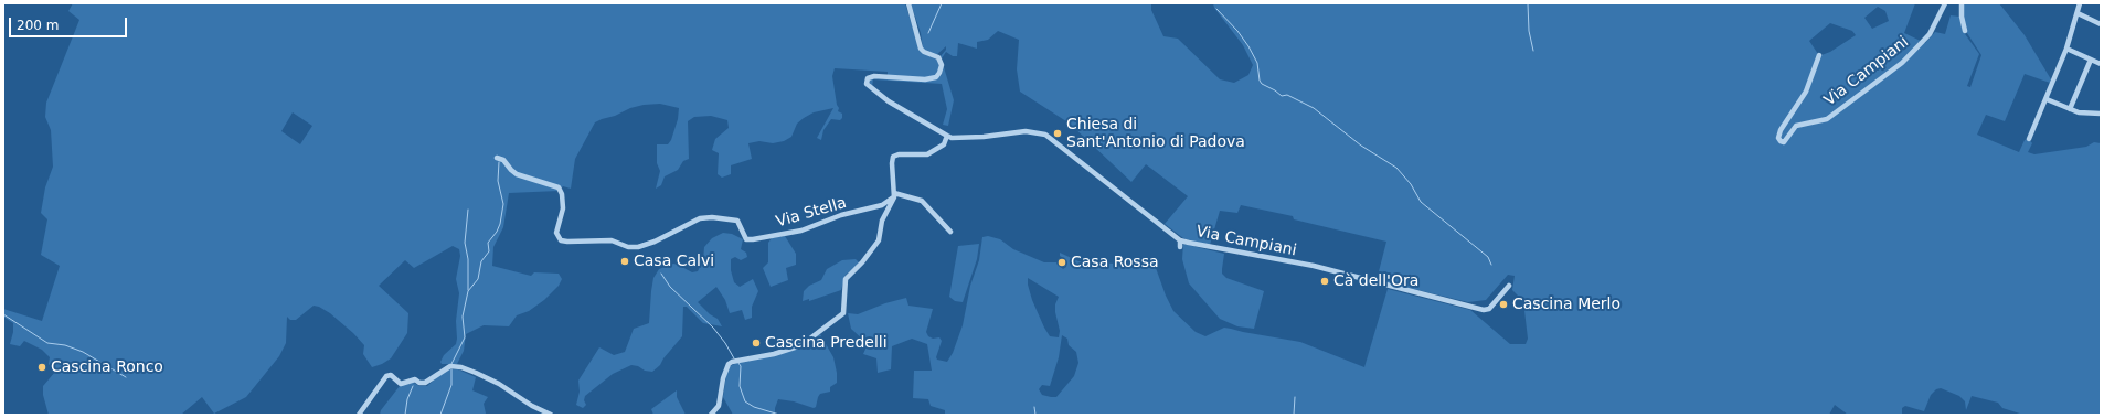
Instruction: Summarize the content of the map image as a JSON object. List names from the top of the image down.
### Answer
{
  "streets": {
    "street": ["Via Campiani", "Via Stella"]
  },
  "places": [
    "Chiesa di Sant'Antonio di Padova",
    "Casa Calvi",
    "Casa Rossa",
    "Cà dell'Ora",
    "Cascina Merlo",
    "Cascina Predelli",
    "Cascina Ronco"
  ],
  "scale_bar": "200 m"
}
